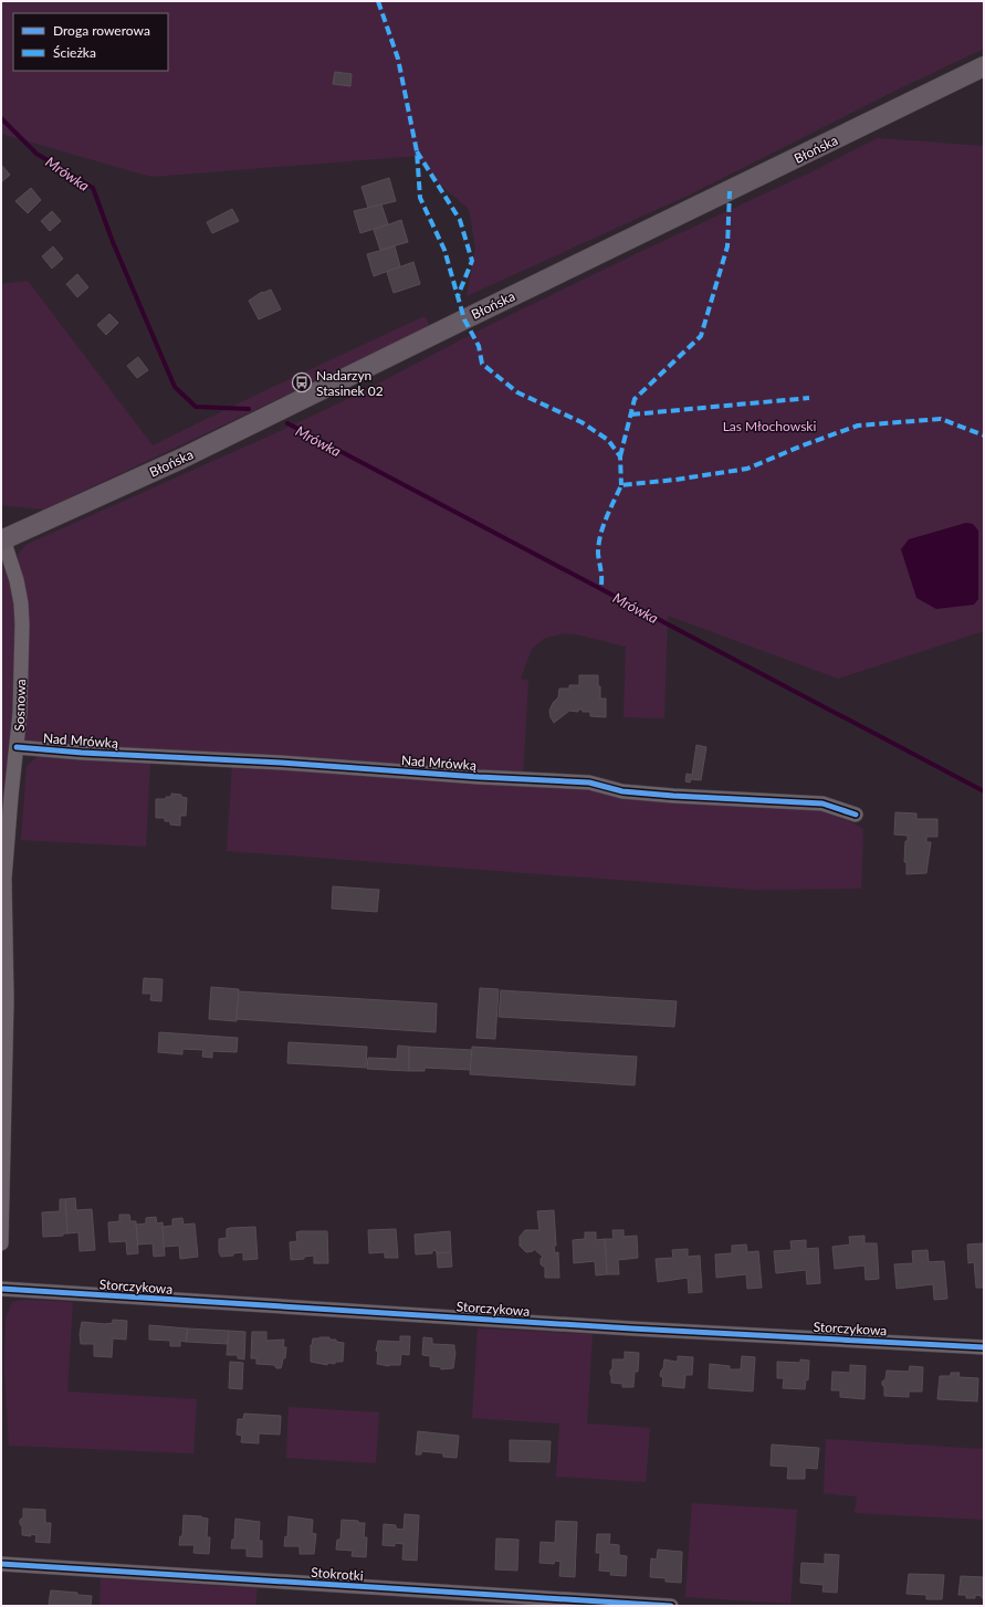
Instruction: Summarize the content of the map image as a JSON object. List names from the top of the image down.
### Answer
{
  "streets": {
    "main road": ["Błońska"],
    "street": [
      "Sosnowa",
      "Nad Mrówką",
      "Storczykowa",
      "Stokrotki"
    ]
  },
  "crossings": [
    ["Błońska", "Sosnowa"],
    ["Sosnowa", "Nad Mrówką"]
  ],
  "water": ["Mrówka"],
  "parks": ["Las Młochowski"],
  "places": {
    "bus stop": ["Nadarzyn Stasinek 02"]
  },
  "legend": ["Droga rowerowa", "Ścieżka"]
}
